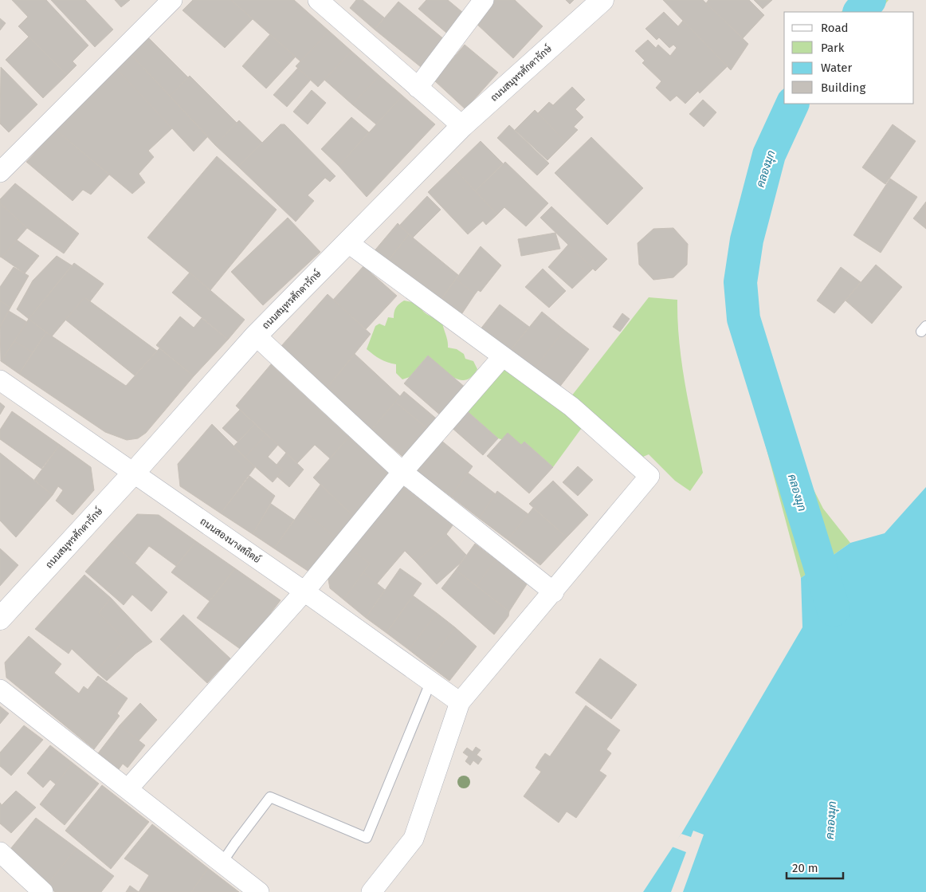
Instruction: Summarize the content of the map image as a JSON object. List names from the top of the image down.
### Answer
{
  "streets": {
    "street": ["ถนนสมุทรศักดารักษ์", "ถนนสองนางสถิตย์"]
  },
  "crossings": [
    ["ถนนสมุทรศักดารักษ์", "ถนนสองนางสถิตย์"]
  ],
  "water": ["คลองมุก"],
  "legend": [
    "Road",
    "Park",
    "Water",
    "Building"
  ],
  "scale_bar": "20 m"
}
